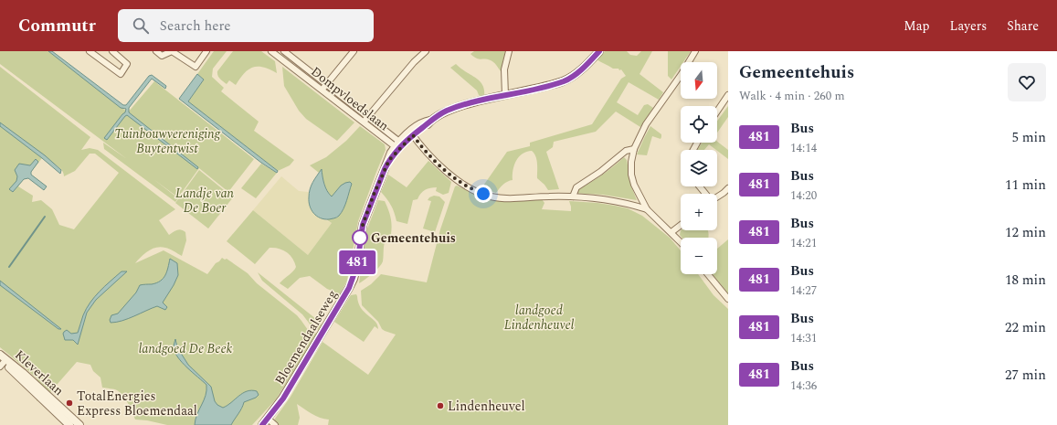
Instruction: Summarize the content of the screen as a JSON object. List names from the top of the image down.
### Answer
{
  "streets": {
    "street": ["Dompvloedslaan", "Bloemendaalseweg", "Kleverlaan"]
  },
  "crossings": [
    ["Dompvloedslaan", "Bloemendaalseweg"]
  ],
  "parks": [
    "Tuinbouwvereniging Buytentwist",
    "Landje van De Boer",
    "landgoed Lindenheuvel",
    "landgoed De Beek"
  ],
  "places": ["Gemeentehuis", "TotalEnergies Express Bloemendaal", "Lindenheuvel"],
  "lines": ["bus line 481"],
  "north": "bottom",
  "page": {
    "header": "Commutr",
    "search": "Search here",
    "nav": ["Map", "Layers", "Share"],
    "on_map": "481",
    "heading": ["Gemeentehuis", "Walk · 4 min · 260 m"],
    "map_buttons": ["+", "−"],
    "list": [
      {
        "mark": "481",
        "name": "Bus",
        "note": "14:14",
        "value": "5 min"
      },
      {
        "mark": "481",
        "name": "Bus",
        "note": "14:20",
        "value": "11 min"
      },
      {
        "mark": "481",
        "name": "Bus",
        "note": "14:21",
        "value": "12 min"
      },
      {
        "mark": "481",
        "name": "Bus",
        "note": "14:27",
        "value": "18 min"
      },
      {
        "mark": "481",
        "name": "Bus",
        "note": "14:31",
        "value": "22 min"
      },
      {
        "mark": "481",
        "name": "Bus",
        "note": "14:36",
        "value": "27 min"
      }
    ]
  }
}
